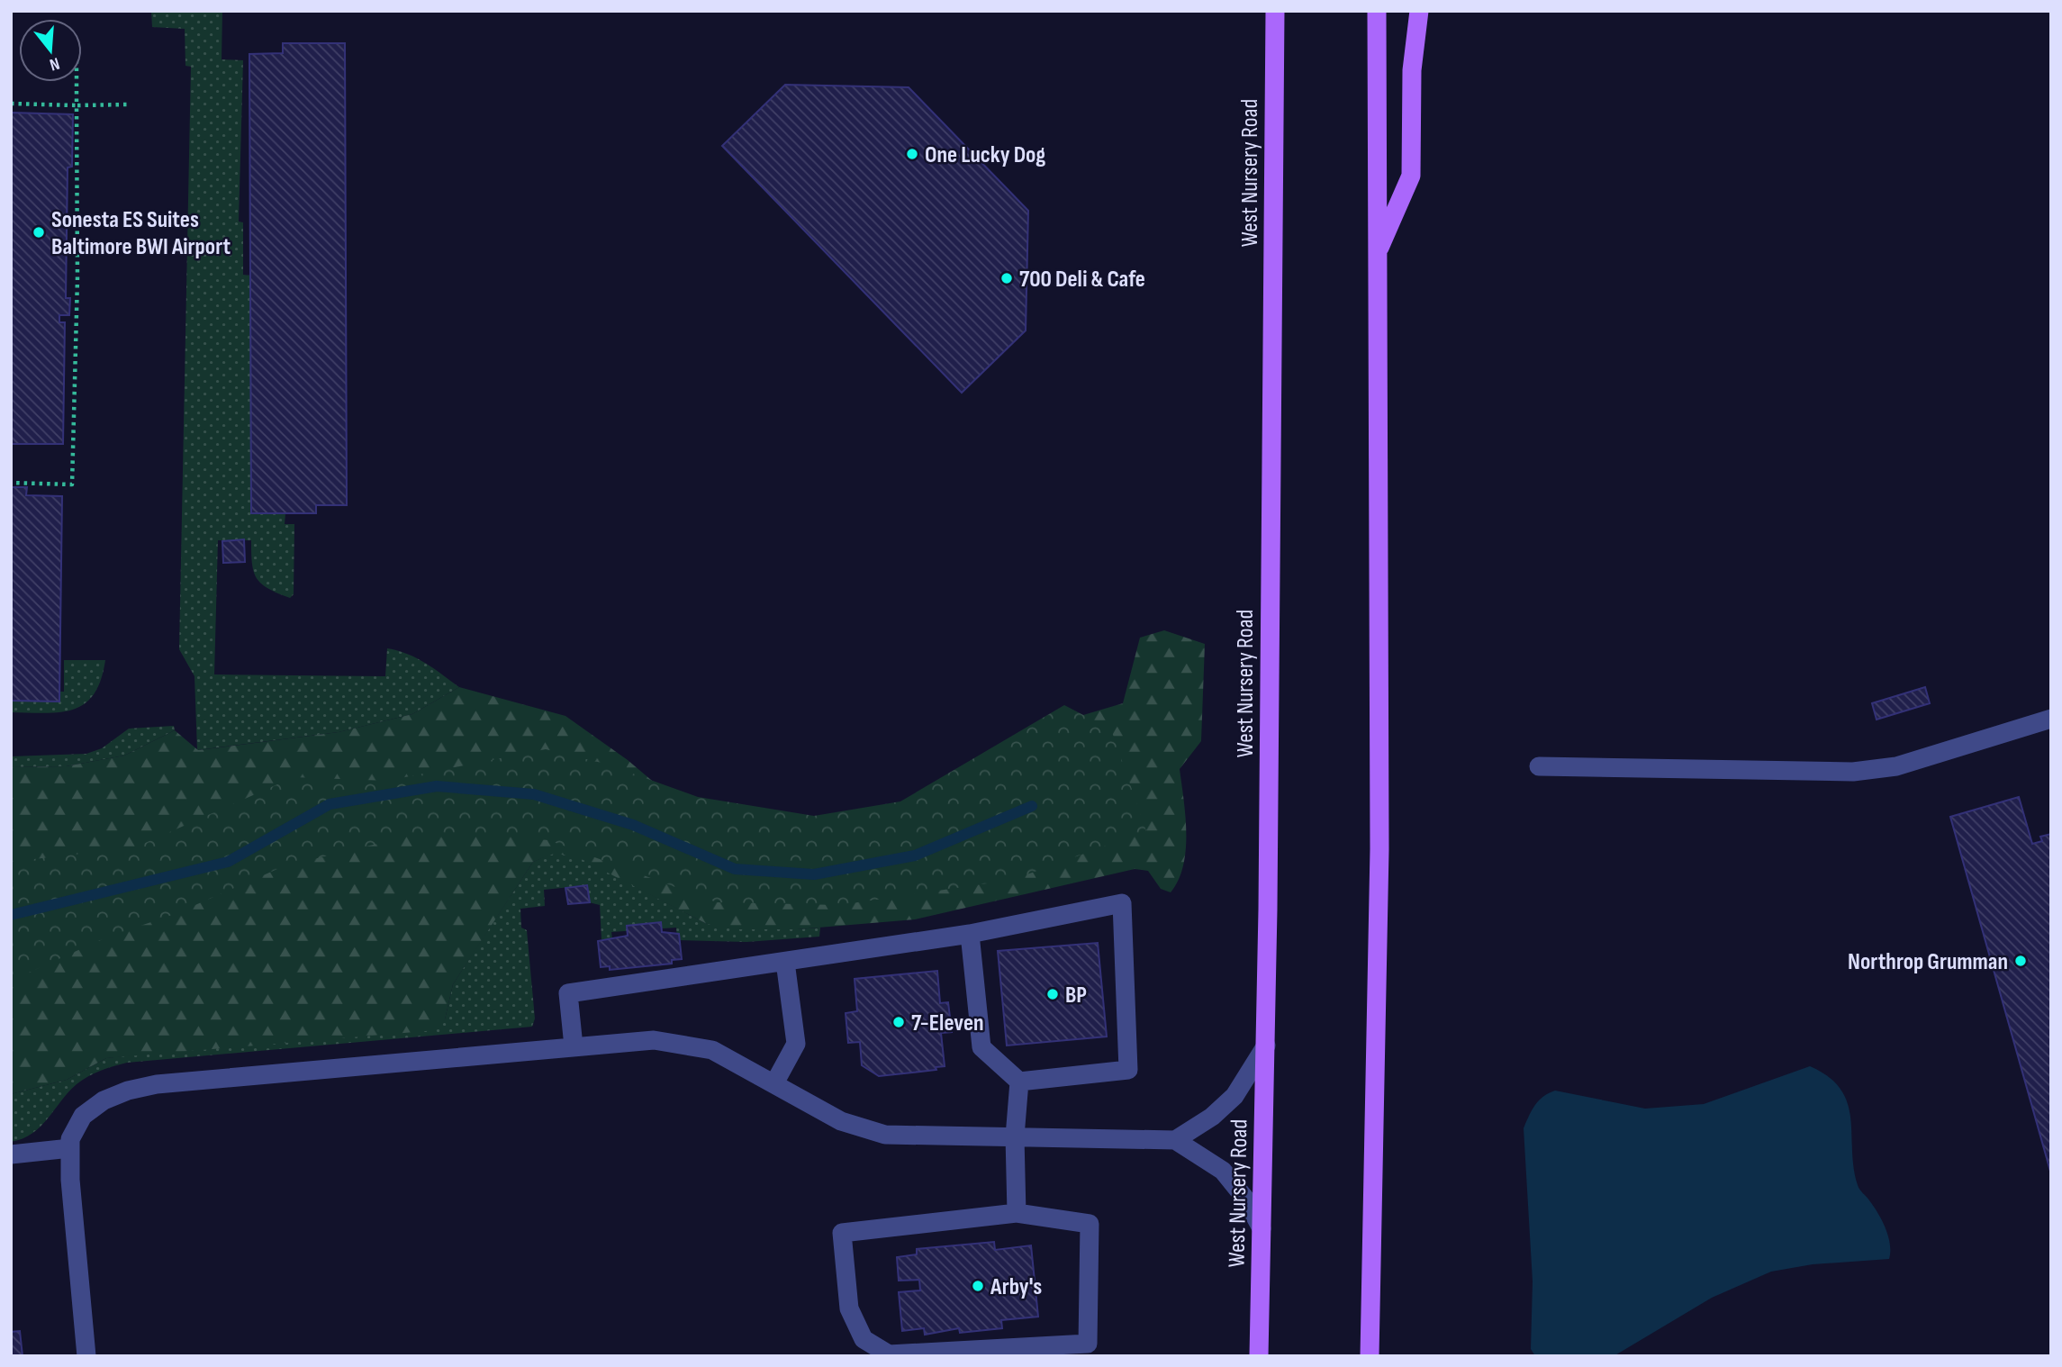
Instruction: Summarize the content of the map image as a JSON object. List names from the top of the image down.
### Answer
{
  "streets": {
    "main road": ["West Nursery Road"]
  },
  "places": [
    "One Lucky Dog",
    "Sonesta ES Suites Baltimore BWI Airport",
    "700 Deli & Cafe",
    "Northrop Grumman",
    "BP",
    "7-Eleven",
    "Arby's"
  ],
  "north": "bottom"
}
